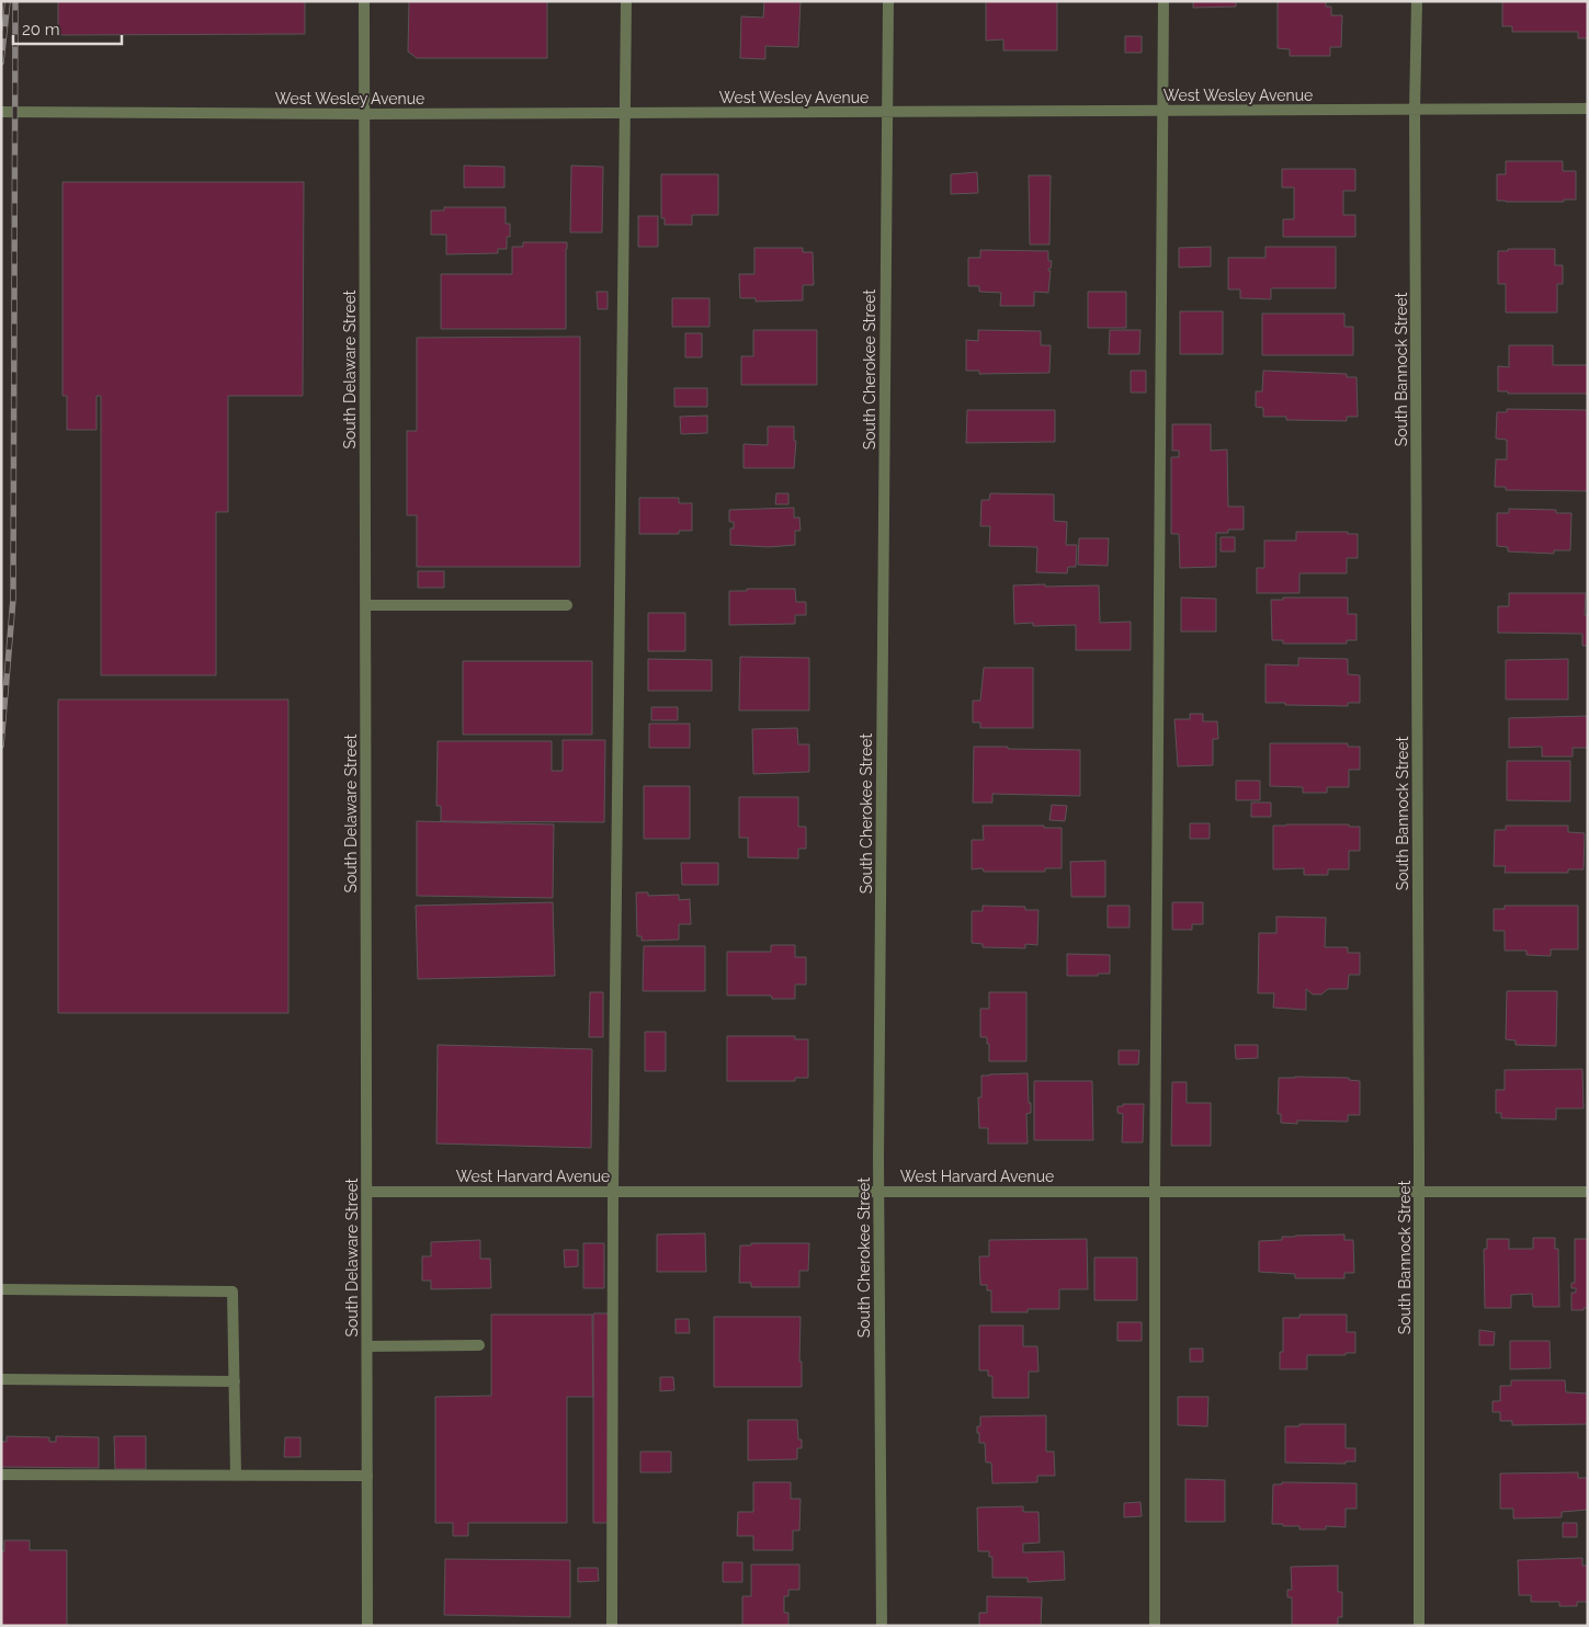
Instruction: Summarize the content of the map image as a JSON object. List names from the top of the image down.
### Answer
{
  "streets": {
    "street": [
      "West Wesley Avenue",
      "South Delaware Street",
      "South Cherokee Street",
      "South Bannock Street",
      "West Harvard Avenue"
    ]
  },
  "crossings": [
    ["West Wesley Avenue", "South Delaware Street"],
    ["West Wesley Avenue", "South Cherokee Street"],
    ["West Wesley Avenue", "South Bannock Street"],
    ["South Delaware Street", "West Harvard Avenue"],
    ["South Cherokee Street", "West Harvard Avenue"],
    ["South Bannock Street", "West Harvard Avenue"]
  ],
  "scale_bar": "20 m"
}
